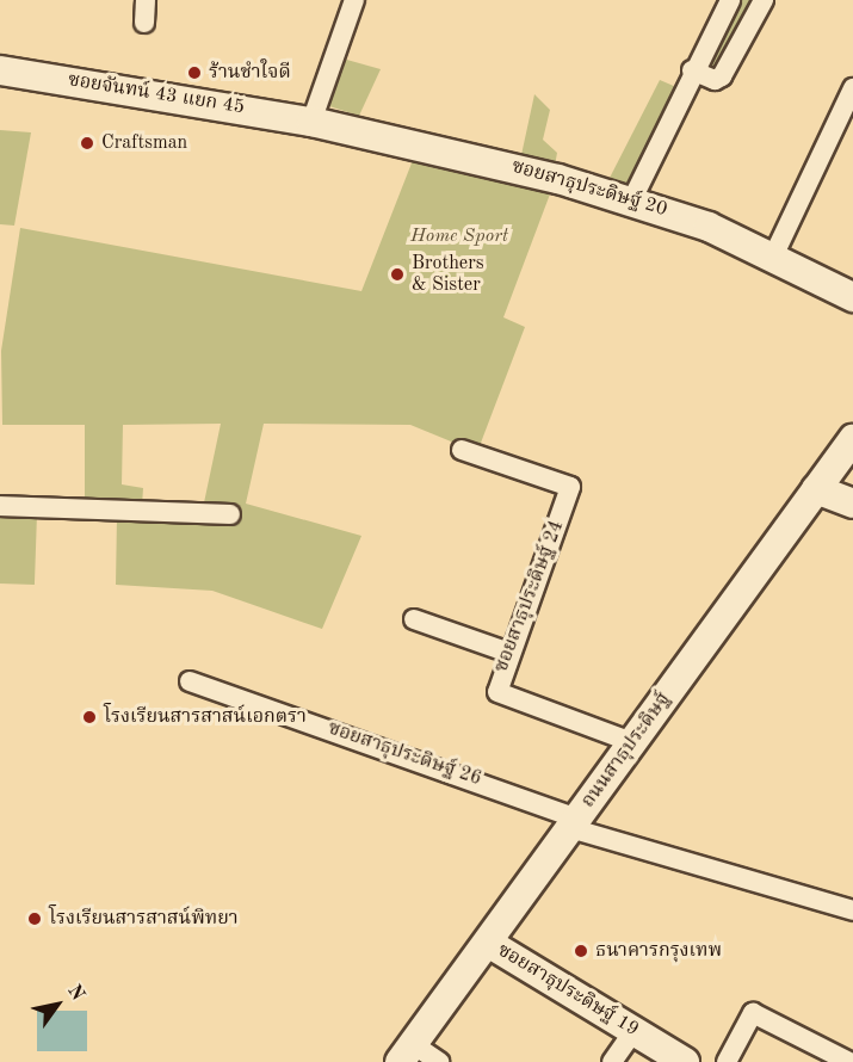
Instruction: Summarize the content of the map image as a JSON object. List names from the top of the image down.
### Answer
{
  "streets": {
    "street": [
      "ซอยจันทน์ 43 แยก 45",
      "ซอยสาธุประดิษฐ์ 20",
      "ซอยสาธุประดิษฐ์ 24",
      "ถนนสาธุประดิษฐ์",
      "ซอยสาธุประดิษฐ์ 26",
      "ซอยสาธุประดิษฐ์ 19"
    ]
  },
  "crossings": [
    ["ซอยจันทน์ 43 แยก 45", "ซอยสาธุประดิษฐ์ 20"],
    ["ซอยสาธุประดิษฐ์ 24", "ถนนสาธุประดิษฐ์"],
    ["ถนนสาธุประดิษฐ์", "ซอยสาธุประดิษฐ์ 26"],
    ["ถนนสาธุประดิษฐ์", "ซอยสาธุประดิษฐ์ 19"]
  ],
  "parks": ["Home Sport"],
  "places": [
    "ร้านชำใจดี",
    "Craftsman",
    "Brothers & Sister",
    "โรงเรียนสารสาสน์เอกตรา",
    "โรงเรียนสารสาสน์พิทยา",
    "ธนาคารกรุงเทพ"
  ],
  "north": "top right"
}
